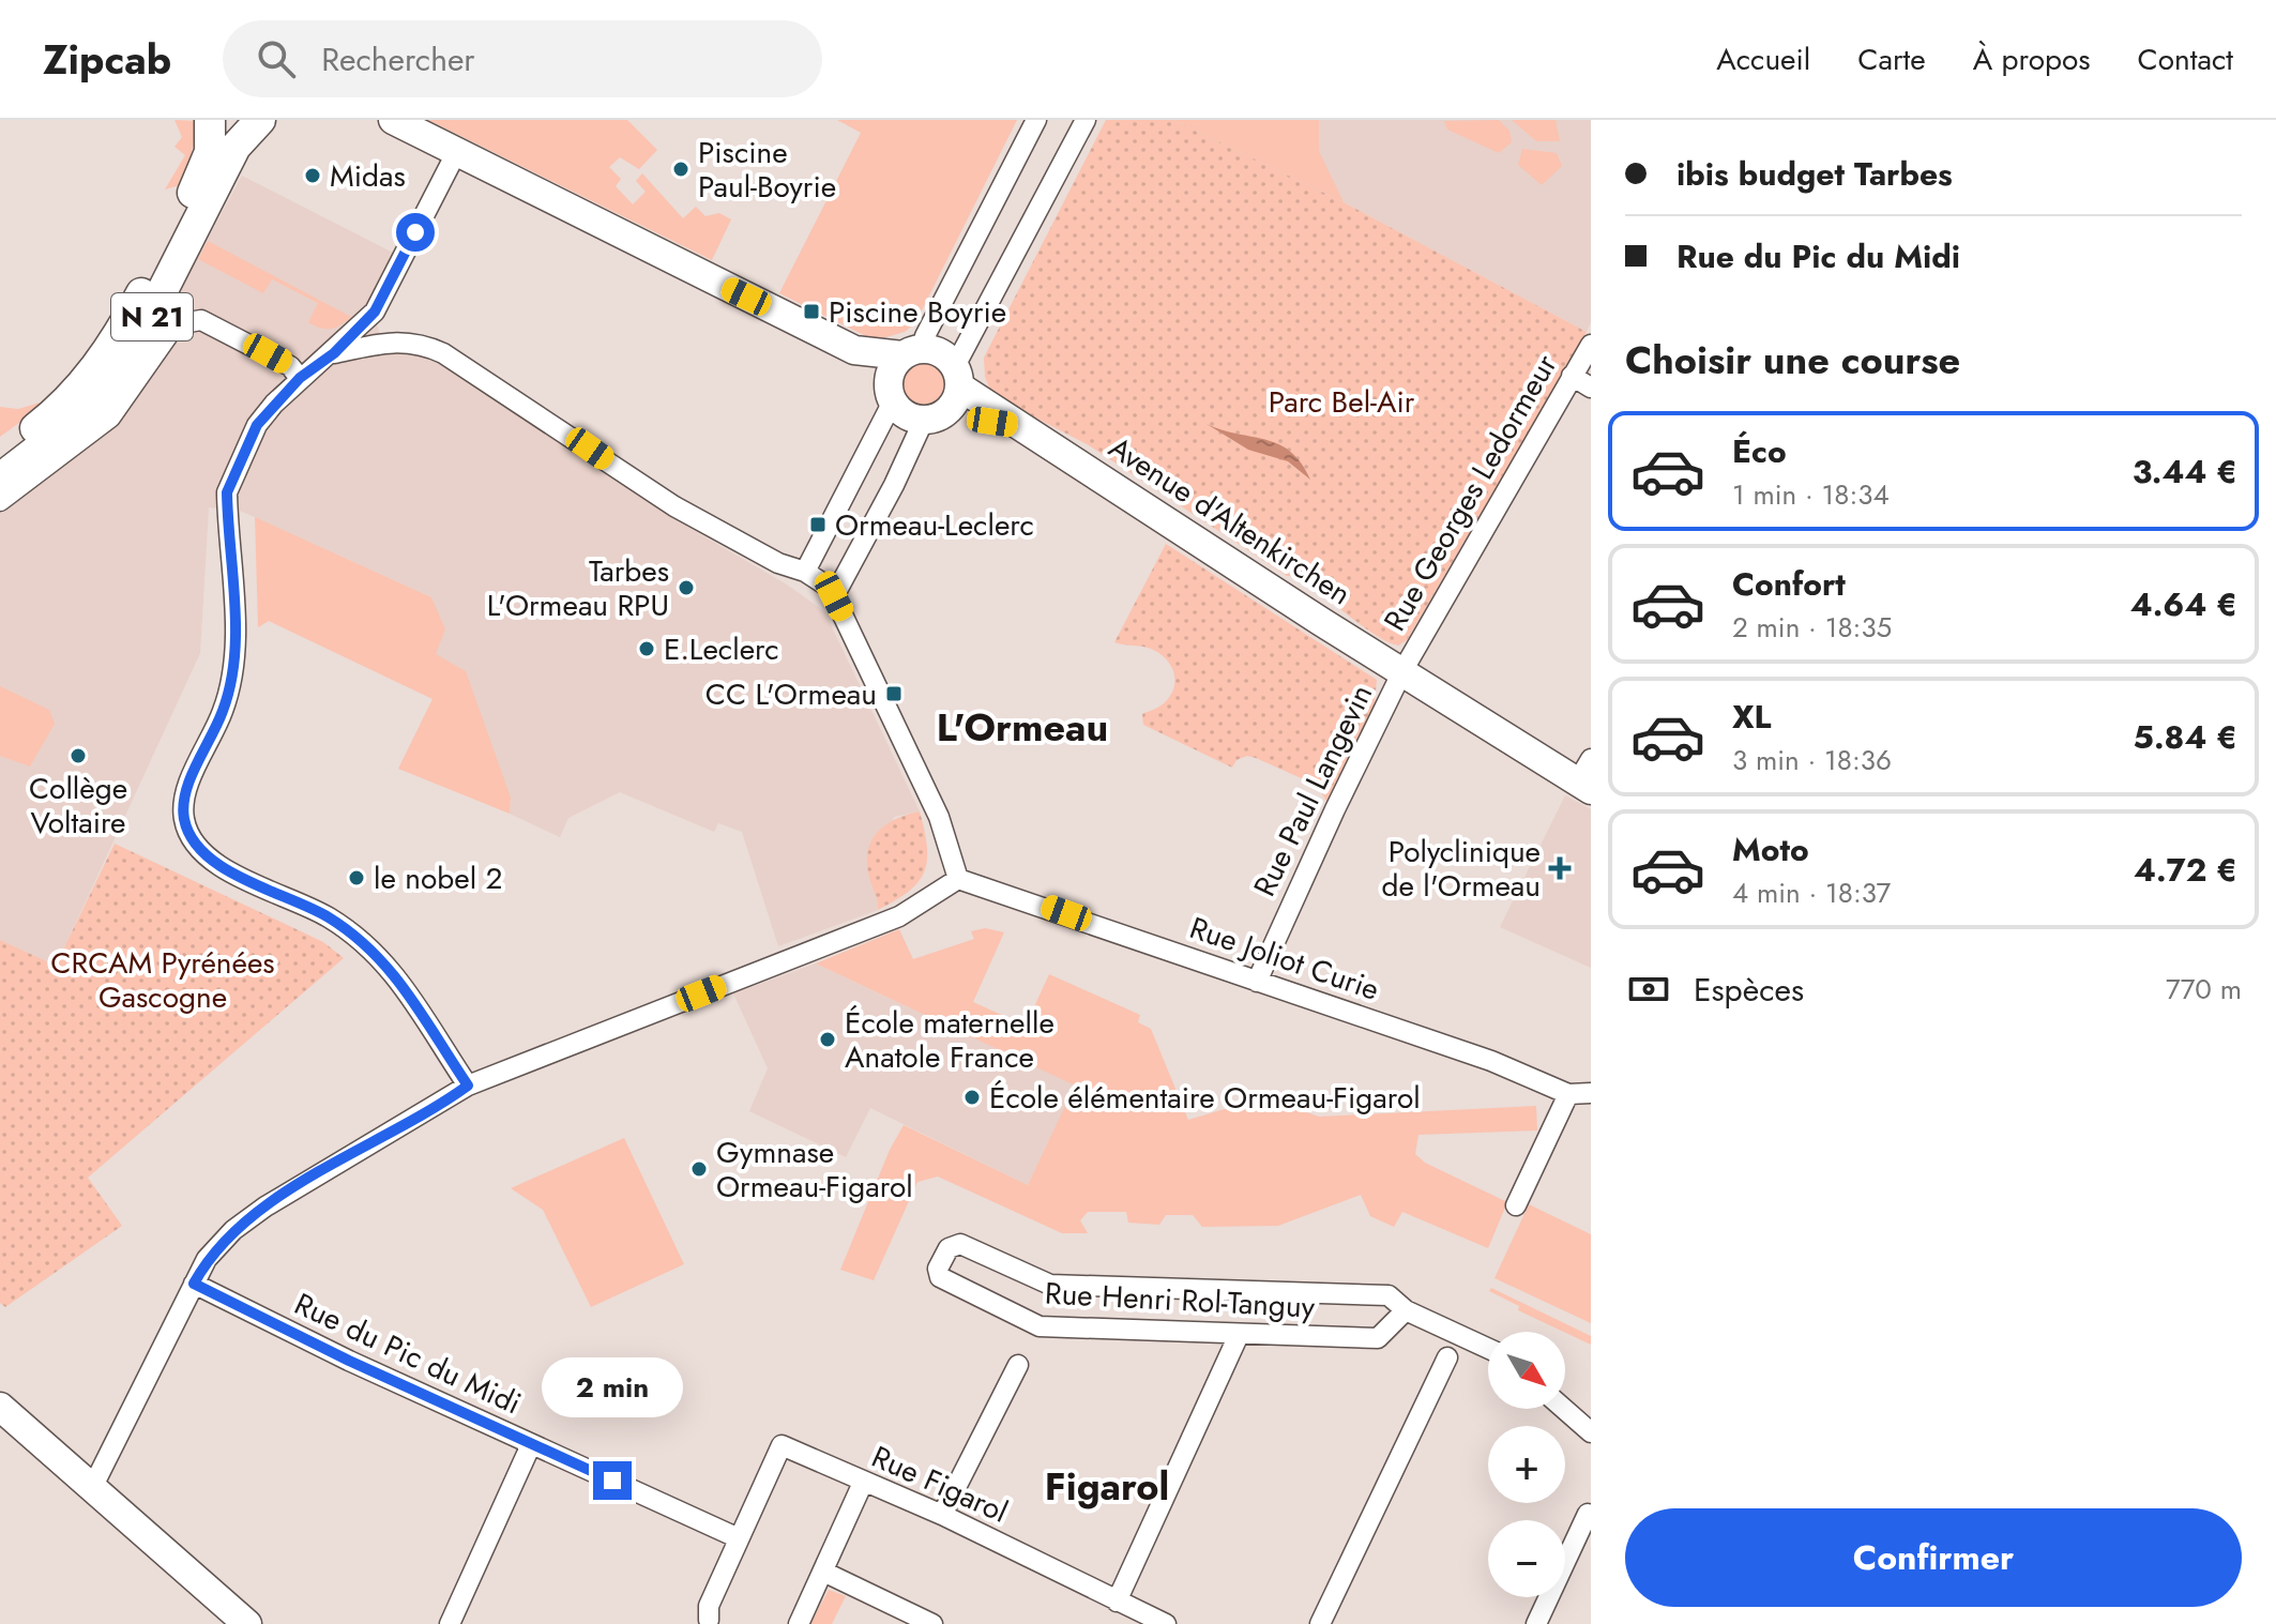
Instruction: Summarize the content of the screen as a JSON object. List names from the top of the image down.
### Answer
{
  "streets": {
    "main road": ["N 21"],
    "street": [
      "Rue Georges Ledormeur",
      "Avenue d'Altenkirchen",
      "Rue Paul Langevin",
      "Rue Joliot Curie",
      "Rue Henri Rol-Tanguy",
      "Rue du Pic du Midi",
      "Rue Figarol"
    ]
  },
  "crossings": [
    ["Rue Georges Ledormeur", "Avenue d'Altenkirchen"],
    ["Rue Georges Ledormeur", "Rue Paul Langevin"],
    ["Avenue d'Altenkirchen", "Rue Paul Langevin"],
    ["Rue Paul Langevin", "Rue Joliot Curie"],
    ["Rue du Pic du Midi", "Rue Figarol"]
  ],
  "districts": ["L'Ormeau", "Figarol"],
  "parks": ["Parc Bel-Air", "CRCAM Pyrénées Gascogne"],
  "places": {
    "other": [
      "Piscine Paul-Boyrie",
      "Midas",
      "Tarbes L'Ormeau RPU",
      "E.Leclerc",
      "Collège Voltaire",
      "le nobel 2",
      "École maternelle Anatole France",
      "École élémentaire Ormeau-Figarol",
      "Gymnase Ormeau-Figarol"
    ],
    "transit": ["Piscine Boyrie", "Ormeau-Leclerc", "CC L'Ormeau"],
    "health": ["Polyclinique de l'Ormeau"]
  },
  "north": "bottom right",
  "page": {
    "header": "Zipcab",
    "search": "Rechercher",
    "nav": [
      "Accueil",
      "Carte",
      "À propos",
      "Contact"
    ],
    "banner": ["ibis budget Tarbes", "Rue du Pic du Midi"],
    "heading": "Choisir une course",
    "list": [
      {
        "name": "Éco",
        "note": "1 min · 18:34",
        "value": "3.44 €"
      },
      {
        "name": "Confort",
        "note": "2 min · 18:35",
        "value": "4.64 €"
      },
      {
        "name": "XL",
        "note": "3 min · 18:36",
        "value": "5.84 €"
      },
      {
        "name": "Moto",
        "note": "4 min · 18:37",
        "value": "4.72 €"
      }
    ],
    "pay": ["Espèces", "770 m"],
    "map_buttons": ["+", "−"],
    "bubble": "2 min",
    "buttons": "Confirmer"
  }
}
